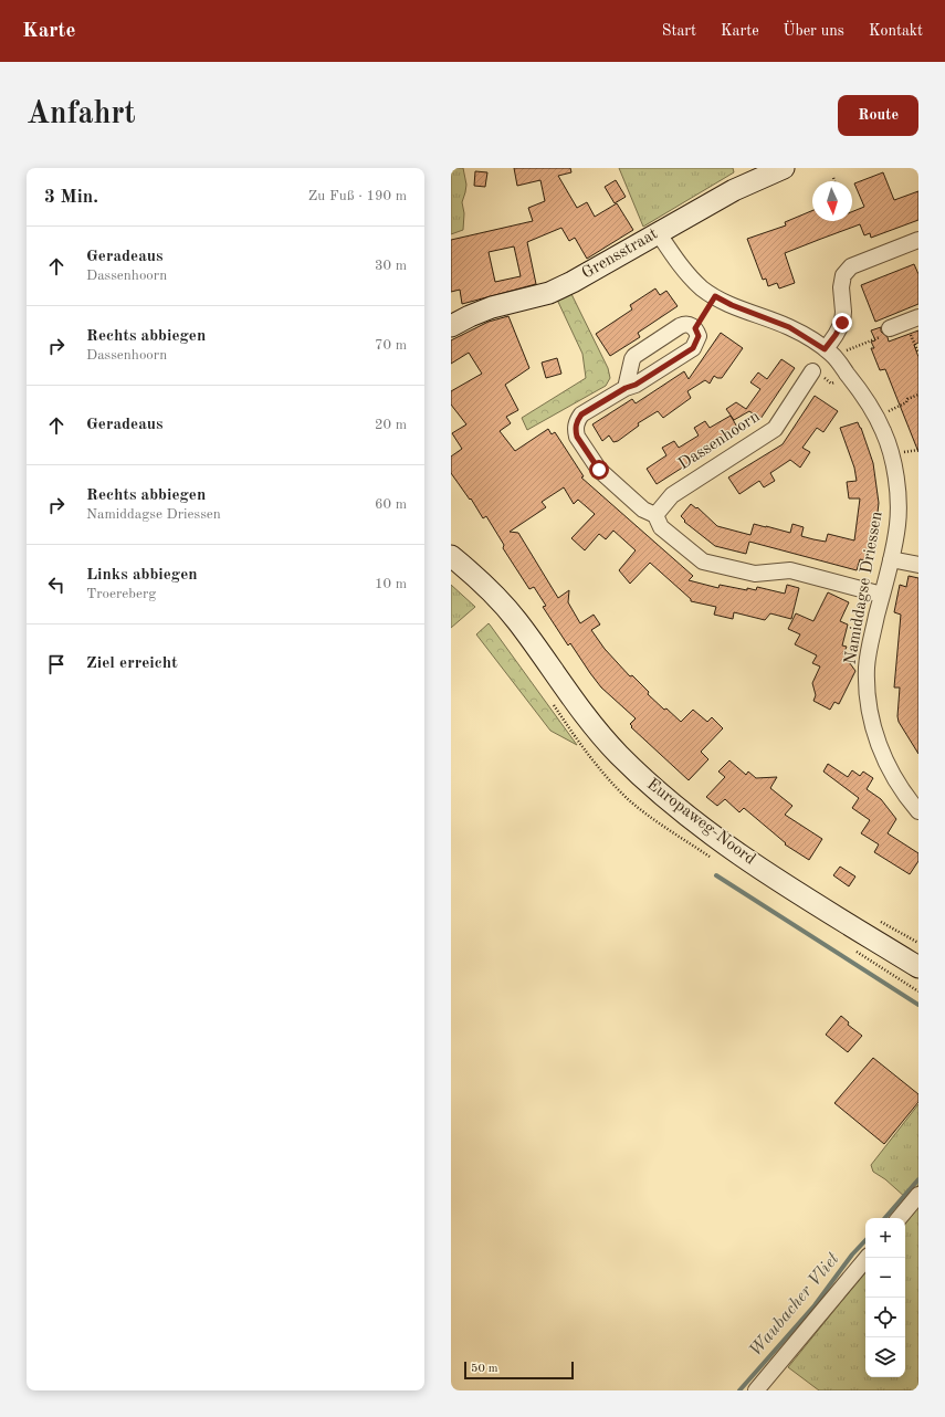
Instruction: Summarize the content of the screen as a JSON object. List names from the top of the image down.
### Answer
{
  "streets": {
    "street": [
      "Grensstraat",
      "Dassenhoorn",
      "Namiddagse Driessen",
      "Europaweg-Noord"
    ]
  },
  "crossings": [
    ["Grensstraat", "Namiddagse Driessen"]
  ],
  "water": ["Waubacher Vliet"],
  "scale_bar": "50 m",
  "north": "bottom",
  "page": {
    "header": "Karte",
    "nav": [
      "Start",
      "Karte",
      "Über uns",
      "Kontakt"
    ],
    "buttons": "Route",
    "title": "Anfahrt",
    "heading": ["3 Min.", "Zu Fuß · 190 m"],
    "list": [
      ["Geradeaus", "Dassenhoorn", "30 m"],
      ["Rechts abbiegen", "Dassenhoorn", "70 m"],
      ["Geradeaus", "20 m"],
      ["Rechts abbiegen", "Namiddagse Driessen", "60 m"],
      ["Links abbiegen", "Troereberg", "10 m"],
      "Ziel erreicht"
    ],
    "map_buttons": ["+", "−"],
    "scale": "50 m"
  }
}
